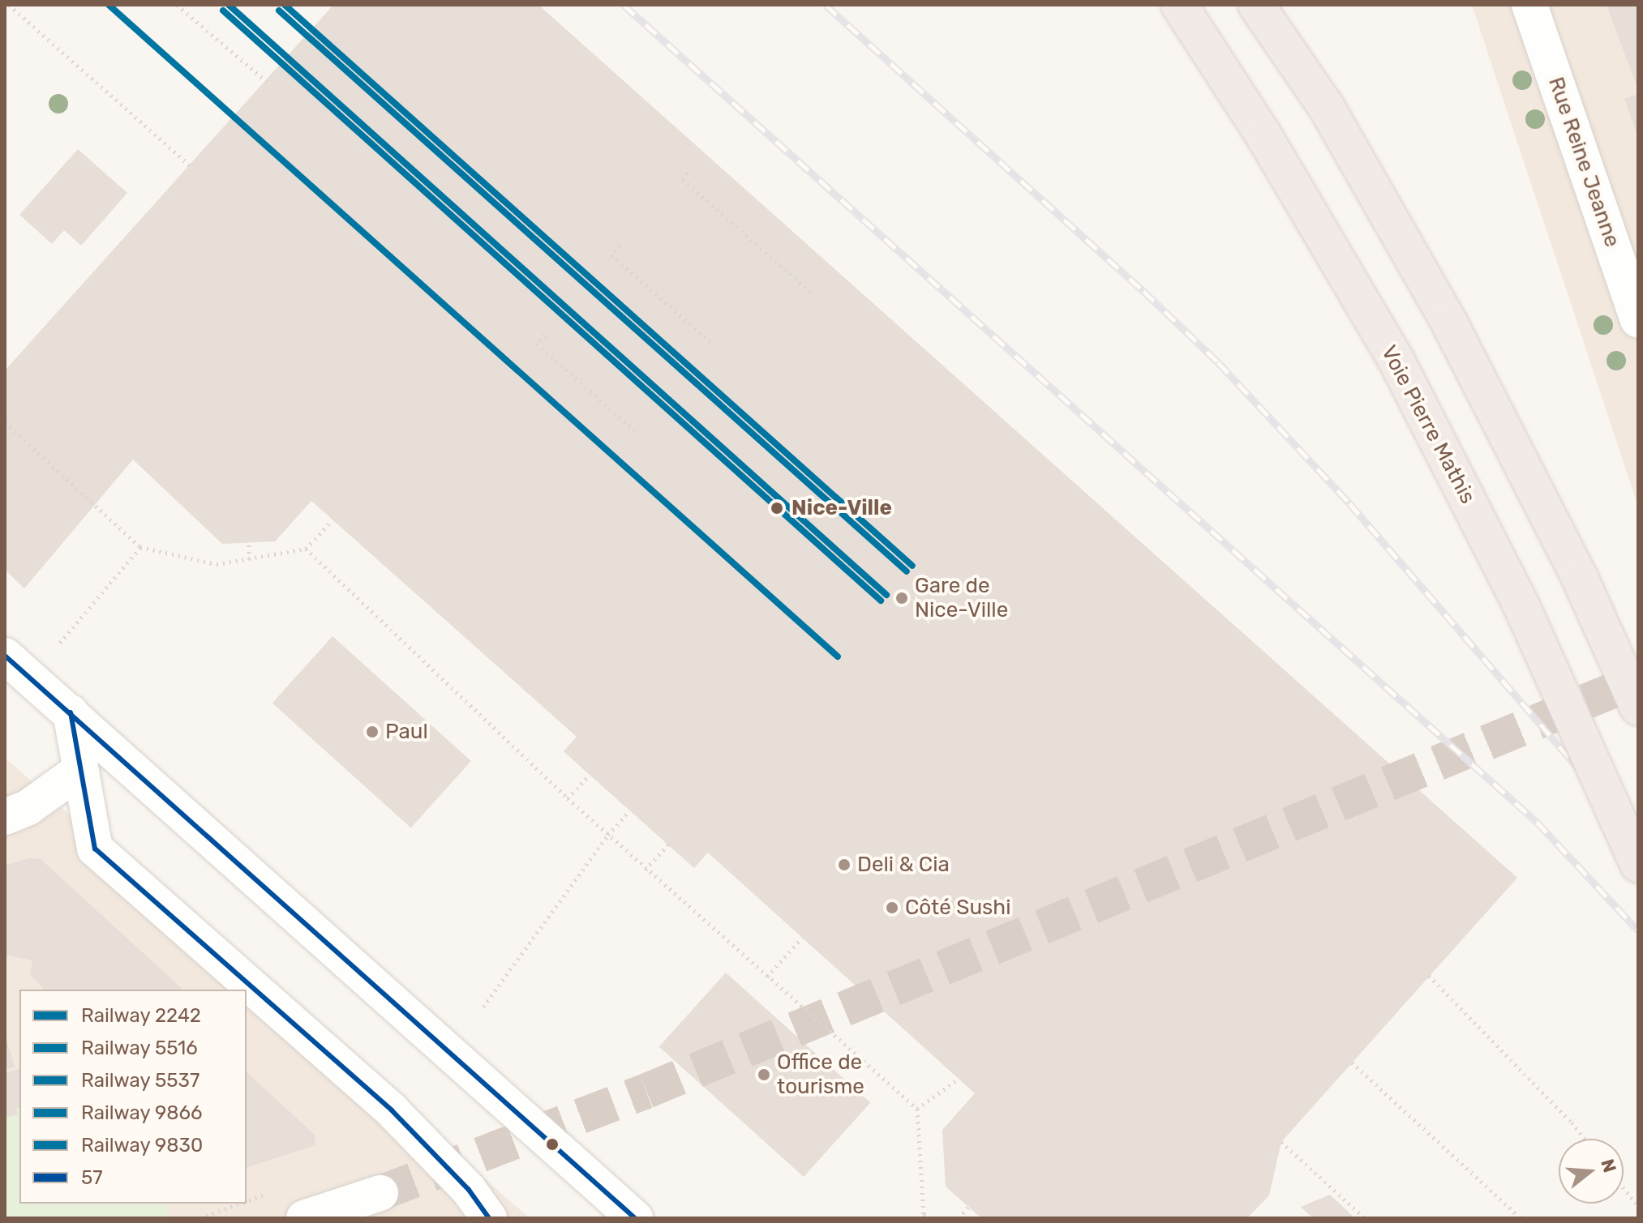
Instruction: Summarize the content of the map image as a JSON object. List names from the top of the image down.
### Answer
{
  "streets": {
    "highway": ["Voie Pierre Mathis"],
    "street": ["Rue Reine Jeanne"]
  },
  "places": [
    "Nice-Ville",
    "Gare de Nice-Ville",
    "Paul",
    "Deli & Cia",
    "Côté Sushi",
    "Office de tourisme"
  ],
  "lines": [
    "rail line 2242",
    "rail line 5537",
    "rail line 9866",
    "rail line 5516",
    "rail line 9830",
    "transit line 57"
  ],
  "legend": [
    "Railway 2242",
    "Railway 5516",
    "Railway 5537",
    "Railway 9866",
    "Railway 9830",
    "57"
  ],
  "north": "right"
}
